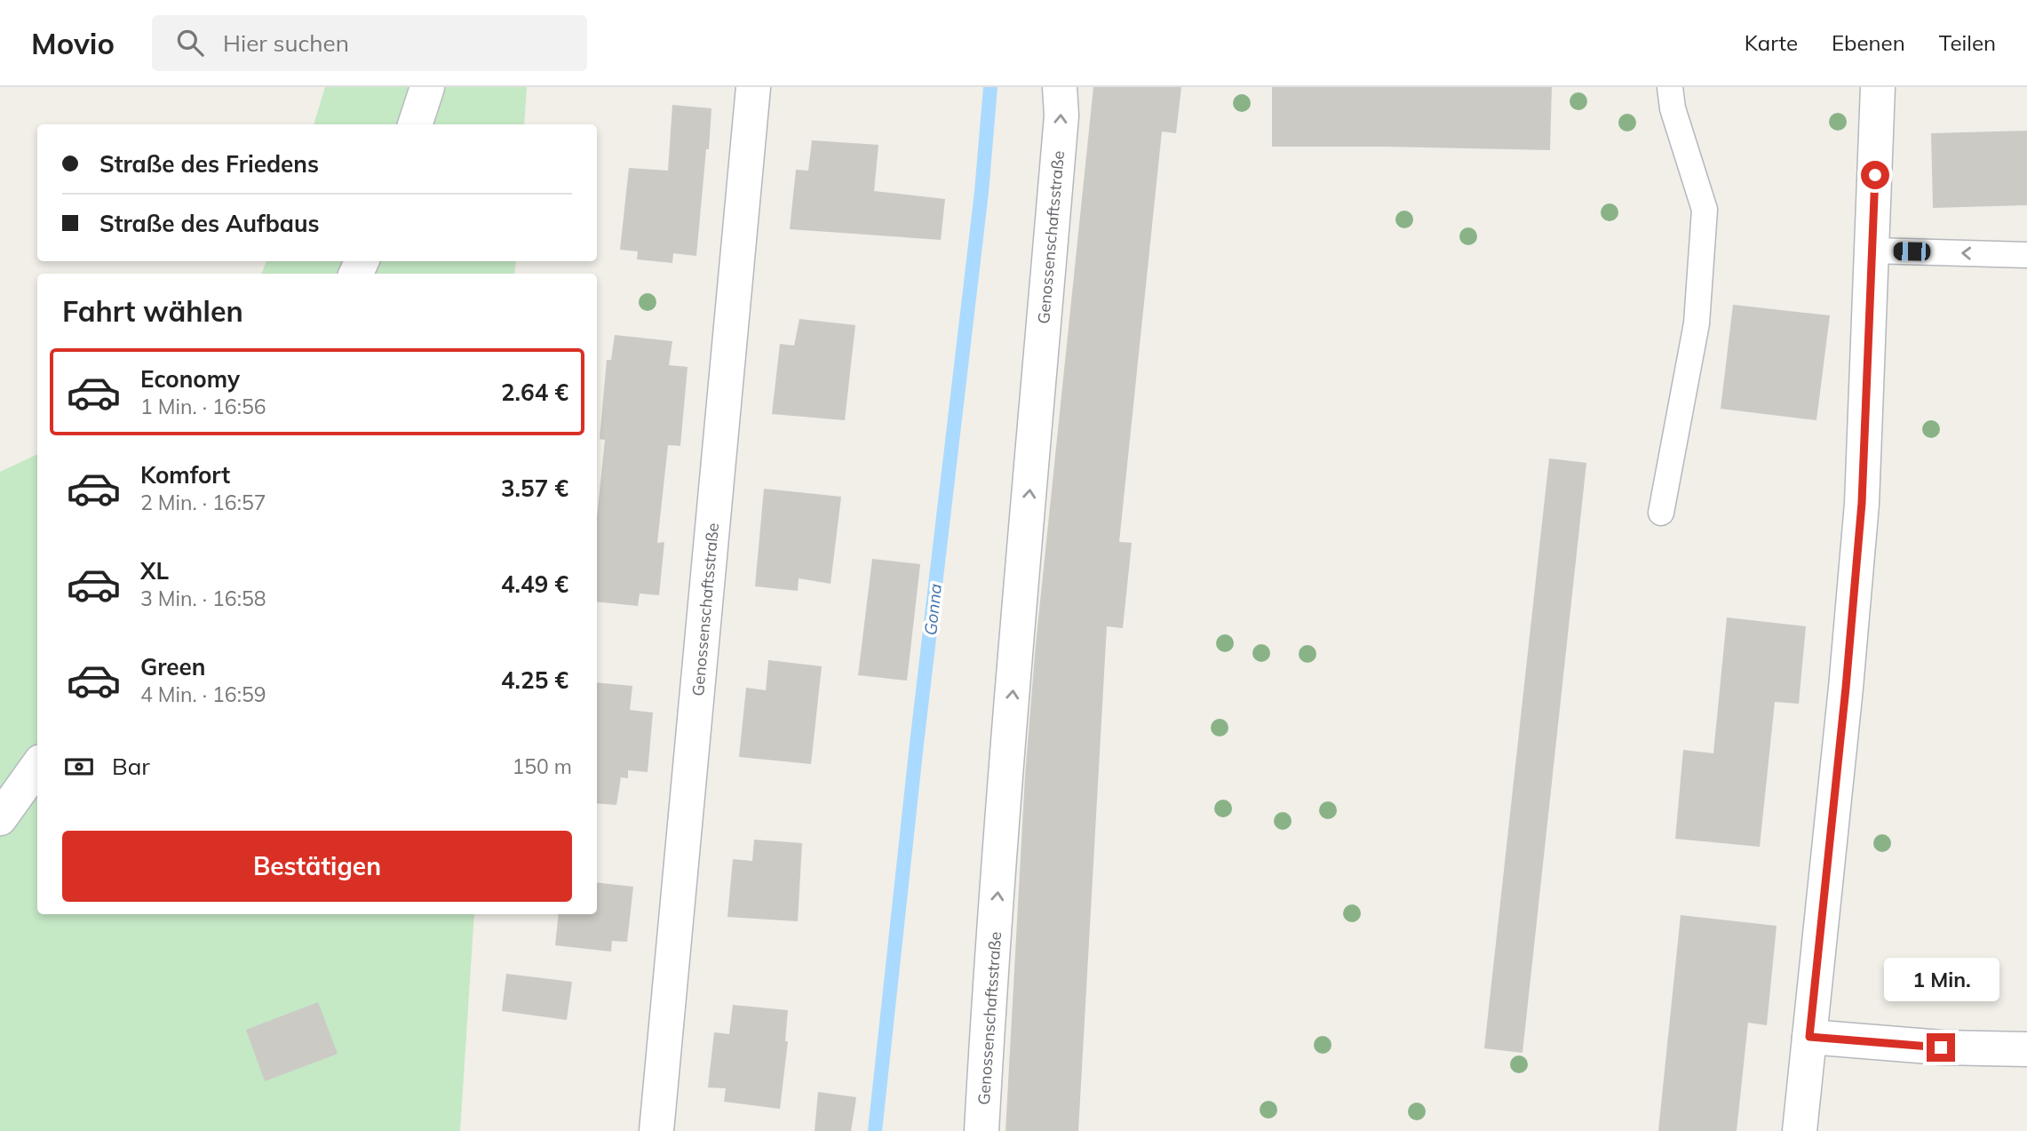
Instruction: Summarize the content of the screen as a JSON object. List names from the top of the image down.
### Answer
{
  "streets": {
    "street": ["Genossenschaftsstraße"]
  },
  "one_way": ["Genossenschaftsstraße"],
  "water": ["Gonna"],
  "page": {
    "header": "Movio",
    "search": "Hier suchen",
    "nav": ["Karte", "Ebenen", "Teilen"],
    "banner": ["Straße des Friedens", "Straße des Aufbaus"],
    "heading": "Fahrt wählen",
    "list": [
      {
        "name": "Economy",
        "note": "1 Min. · 16:56",
        "value": "2.64 €"
      },
      {
        "name": "Komfort",
        "note": "2 Min. · 16:57",
        "value": "3.57 €"
      },
      {
        "name": "XL",
        "note": "3 Min. · 16:58",
        "value": "4.49 €"
      },
      {
        "name": "Green",
        "note": "4 Min. · 16:59",
        "value": "4.25 €"
      }
    ],
    "pay": ["Bar", "150 m"],
    "buttons": "Bestätigen",
    "bubble": "1 Min."
  }
}
